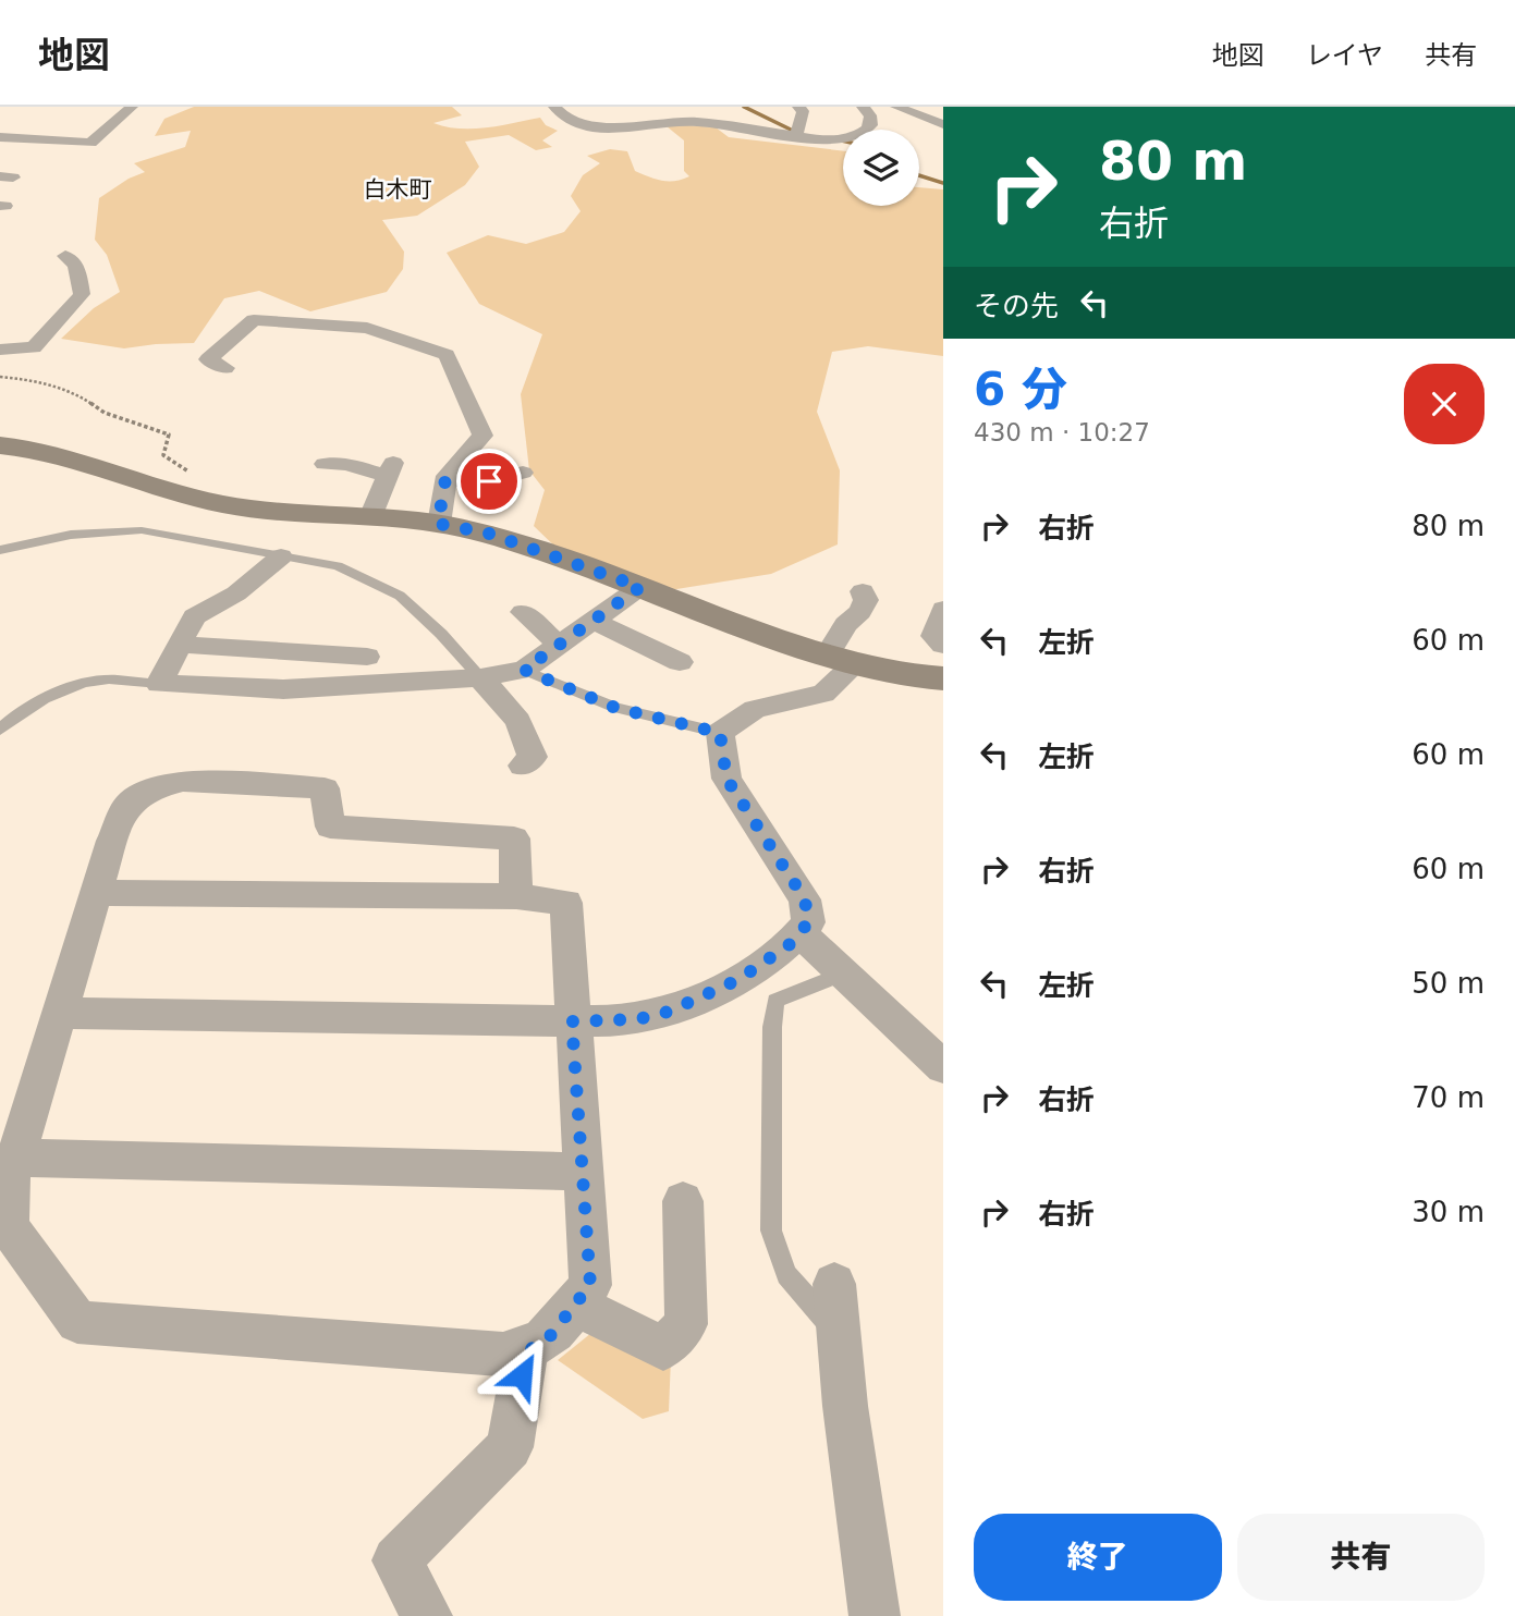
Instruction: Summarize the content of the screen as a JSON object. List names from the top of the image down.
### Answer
{
  "districts": ["白木町"],
  "page": {
    "header": "地図",
    "nav": ["地図", "レイヤ", "共有"],
    "turn": ["80 m", "右折"],
    "then": "その先",
    "heading": ["6 分", "430 m · 10:27"],
    "list": [
      {
        "name": "右折",
        "value": "80 m"
      },
      {
        "name": "左折",
        "value": "60 m"
      },
      {
        "name": "左折",
        "value": "60 m"
      },
      {
        "name": "右折",
        "value": "60 m"
      },
      {
        "name": "左折",
        "value": "50 m"
      },
      {
        "name": "右折",
        "value": "70 m"
      },
      {
        "name": "右折",
        "value": "30 m"
      }
    ],
    "buttons": ["終了", "共有"]
  }
}
